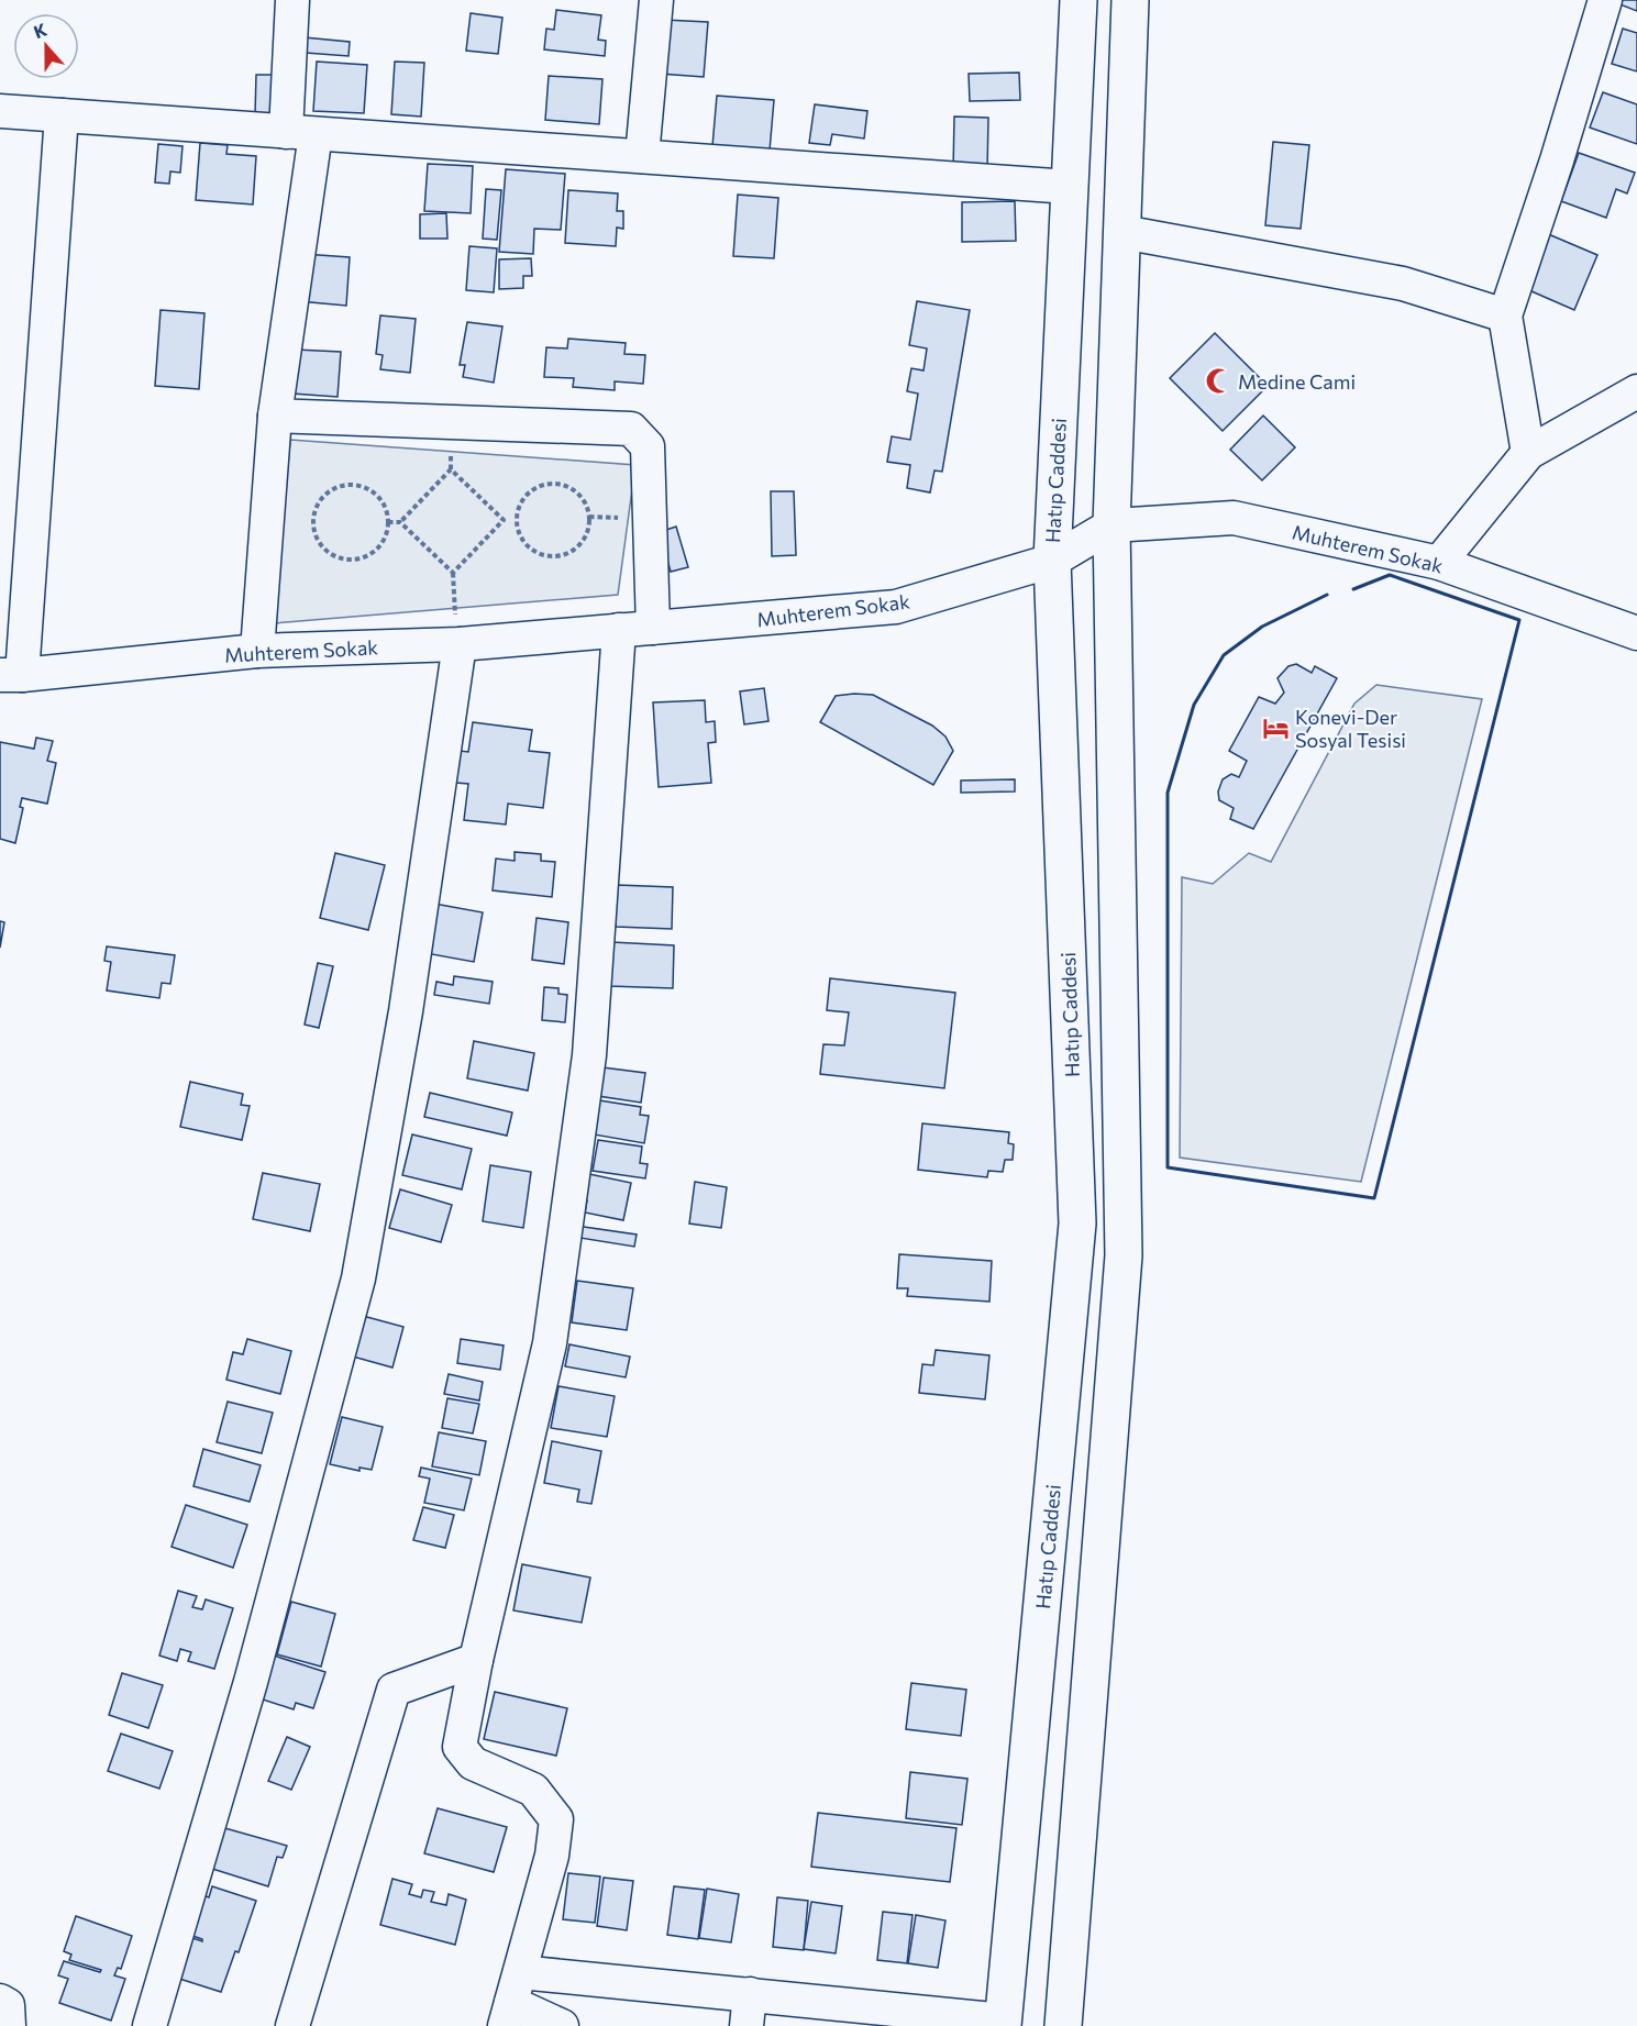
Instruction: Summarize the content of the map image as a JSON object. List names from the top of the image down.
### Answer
{
  "streets": {
    "main road": ["Hatıp Caddesi"],
    "street": ["Muhterem Sokak"]
  },
  "crossings": [
    ["Hatıp Caddesi", "Muhterem Sokak"]
  ],
  "places": {
    "mosque": ["Medine Cami"],
    "hotel": ["Konevi-Der Sosyal Tesisi"]
  },
  "north": "top"
}
